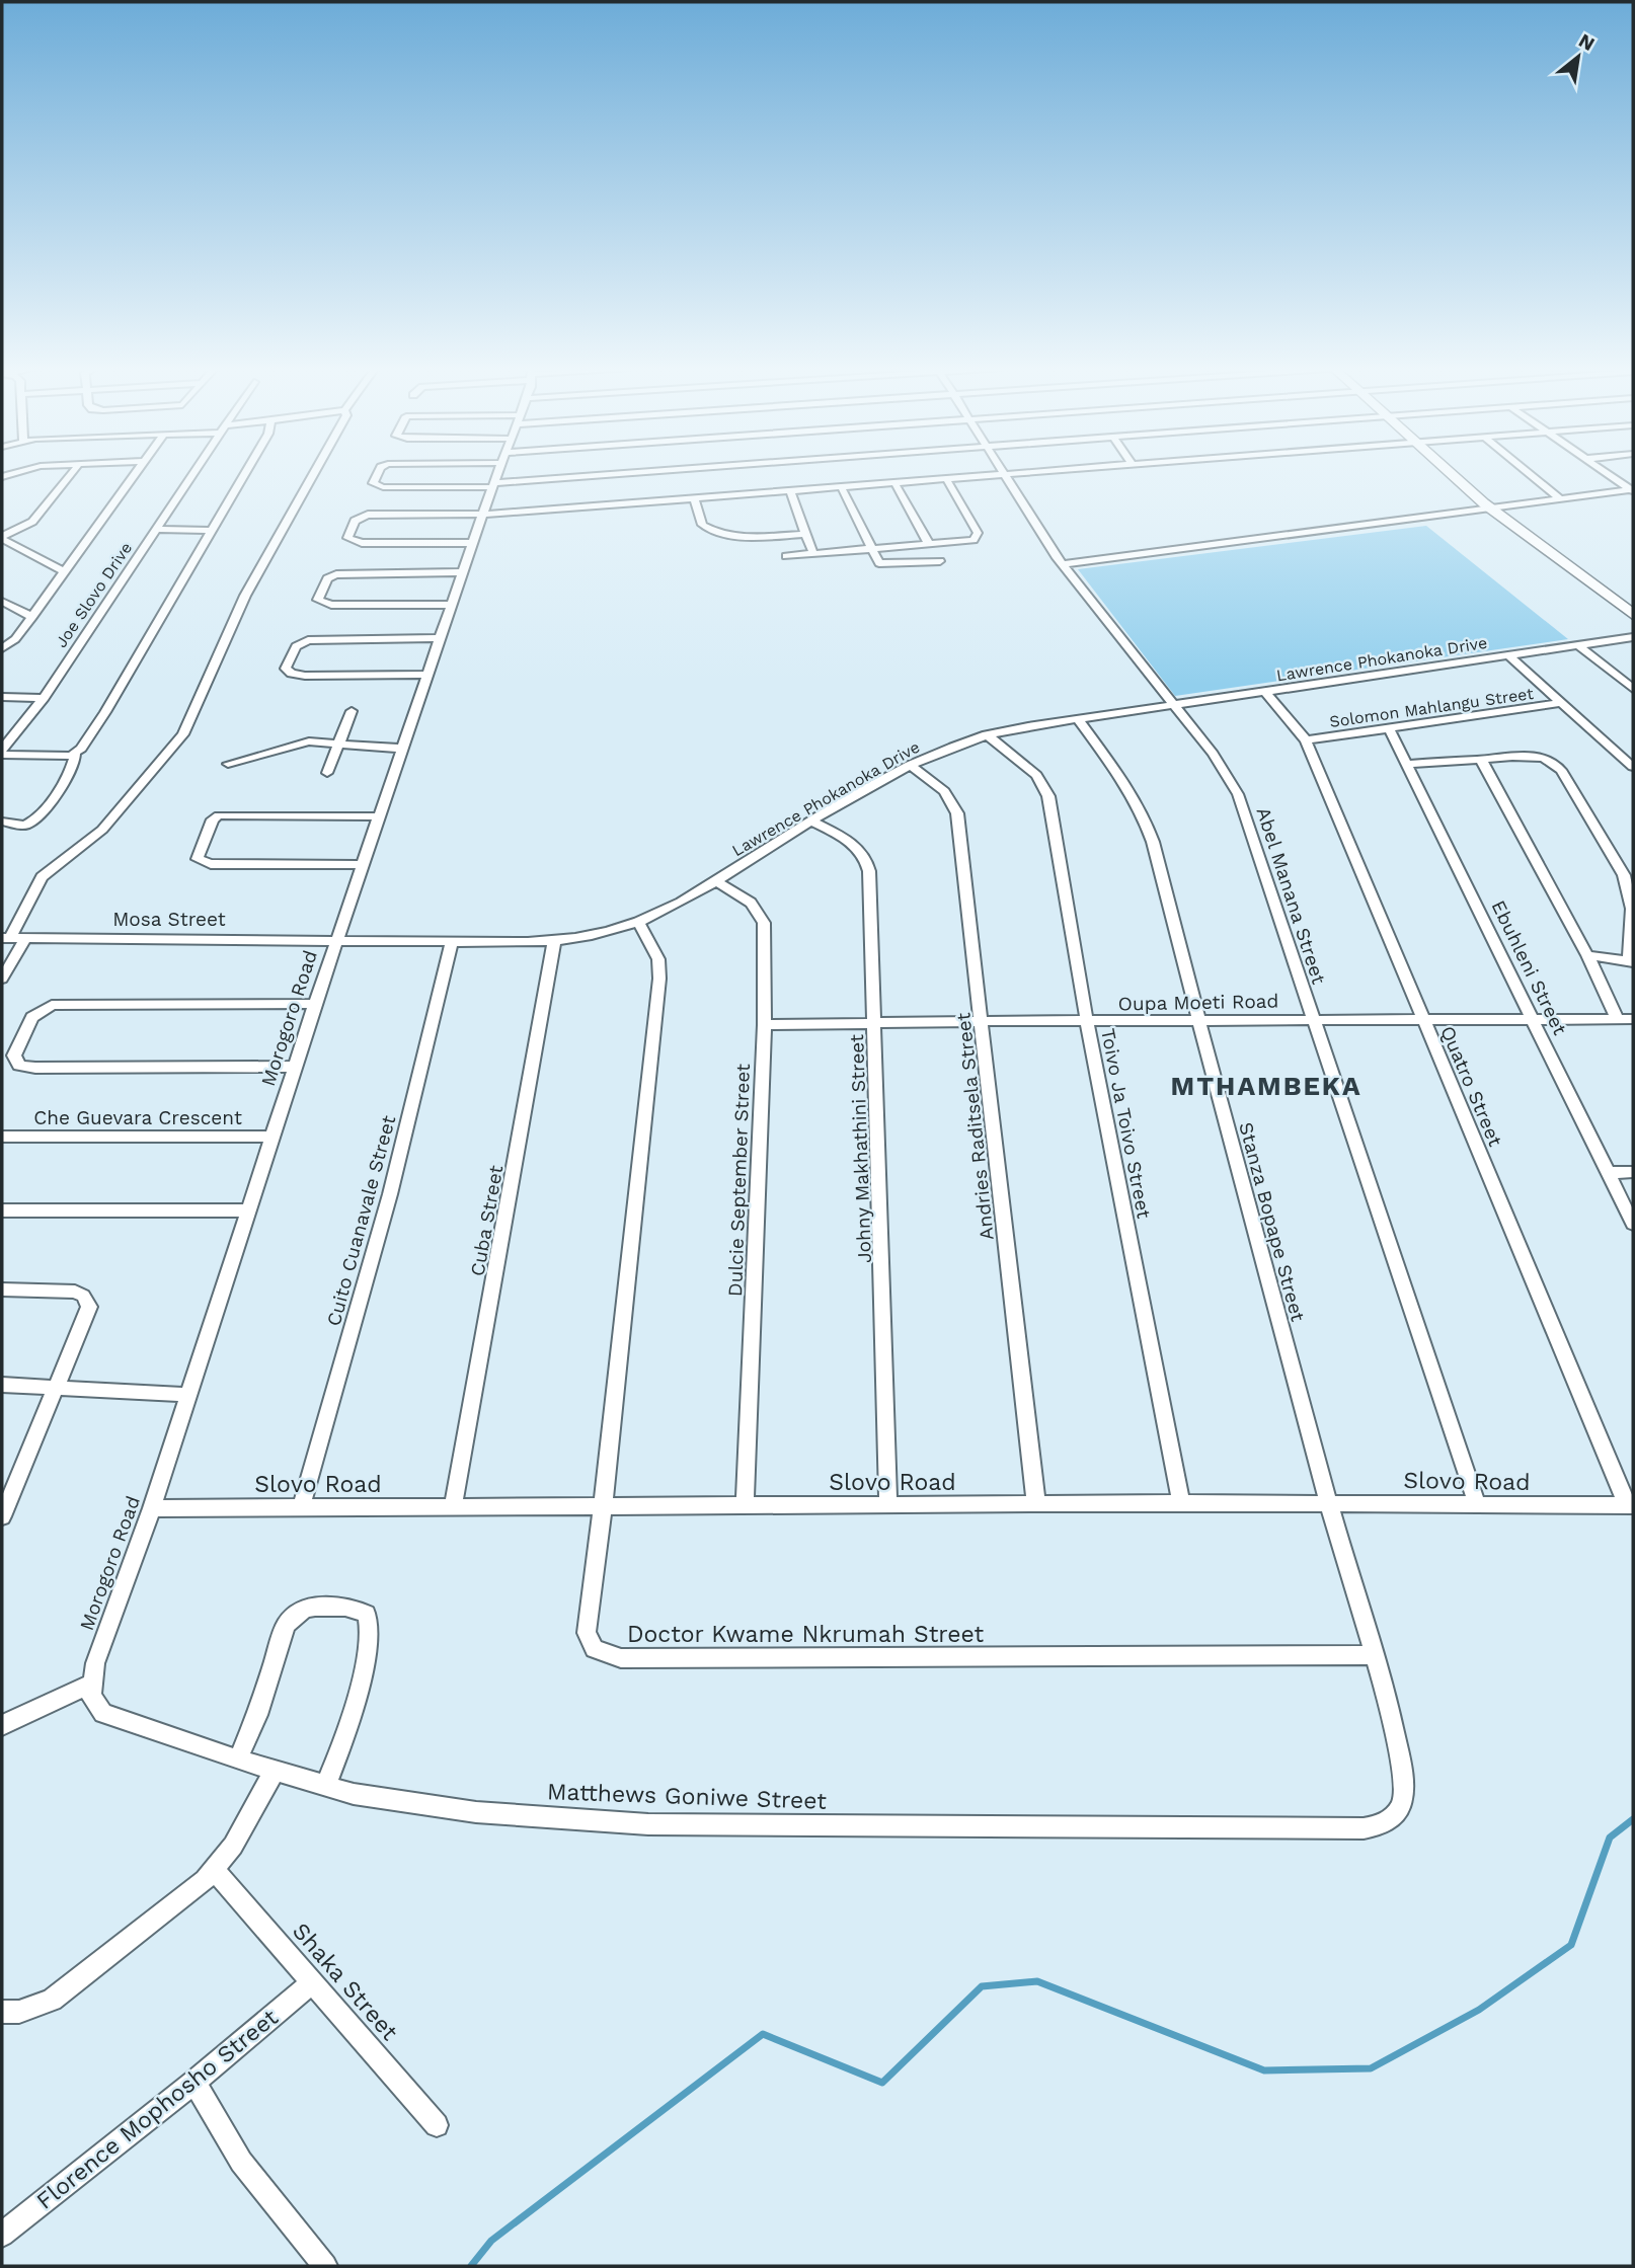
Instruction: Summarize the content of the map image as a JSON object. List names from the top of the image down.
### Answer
{
  "streets": {
    "street": [
      "Joe Slovo Drive",
      "Lawrence Phokanoka Drive",
      "Solomon Mahlangu Street",
      "Abel Manana Street",
      "Mosa Street",
      "Ebuhleni Street",
      "Oupa Moeti Road",
      "Morogoro Road",
      "Quatro Street",
      "Che Guevara Crescent",
      "Toivo Ja Toivo Street",
      "Andries Raditsela Street",
      "Johny Makhathini Street",
      "Dulcie September Street",
      "Cuito Cuanavale Street",
      "Cuba Street",
      "Stanza Bopape Street",
      "Slovo Road",
      "Doctor Kwame Nkrumah Street",
      "Matthews Goniwe Street",
      "Shaka Street",
      "Florence Mophosho Street"
    ]
  },
  "crossings": [
    ["Lawrence Phokanoka Drive", "Abel Manana Street"],
    ["Lawrence Phokanoka Drive", "Mosa Street"],
    ["Lawrence Phokanoka Drive", "Morogoro Road"],
    ["Lawrence Phokanoka Drive", "Quatro Street"],
    ["Lawrence Phokanoka Drive", "Toivo Ja Toivo Street"],
    ["Lawrence Phokanoka Drive", "Andries Raditsela Street"],
    ["Lawrence Phokanoka Drive", "Johny Makhathini Street"],
    ["Lawrence Phokanoka Drive", "Dulcie September Street"],
    ["Lawrence Phokanoka Drive", "Cuito Cuanavale Street"],
    ["Lawrence Phokanoka Drive", "Cuba Street"],
    ["Lawrence Phokanoka Drive", "Stanza Bopape Street"],
    ["Lawrence Phokanoka Drive", "Doctor Kwame Nkrumah Street"],
    ["Solomon Mahlangu Street", "Ebuhleni Street"],
    ["Solomon Mahlangu Street", "Quatro Street"],
    ["Abel Manana Street", "Oupa Moeti Road"],
    ["Abel Manana Street", "Slovo Road"],
    ["Mosa Street", "Morogoro Road"],
    ["Ebuhleni Street", "Oupa Moeti Road"],
    ["Oupa Moeti Road", "Quatro Street"],
    ["Oupa Moeti Road", "Toivo Ja Toivo Street"],
    ["Oupa Moeti Road", "Andries Raditsela Street"],
    ["Oupa Moeti Road", "Johny Makhathini Street"],
    ["Oupa Moeti Road", "Dulcie September Street"],
    ["Oupa Moeti Road", "Stanza Bopape Street"],
    ["Morogoro Road", "Che Guevara Crescent"],
    ["Morogoro Road", "Slovo Road"],
    ["Morogoro Road", "Matthews Goniwe Street"],
    ["Quatro Street", "Slovo Road"],
    ["Toivo Ja Toivo Street", "Slovo Road"],
    ["Andries Raditsela Street", "Slovo Road"],
    ["Johny Makhathini Street", "Slovo Road"],
    ["Dulcie September Street", "Slovo Road"],
    ["Cuito Cuanavale Street", "Slovo Road"],
    ["Cuba Street", "Slovo Road"],
    ["Stanza Bopape Street", "Slovo Road"],
    ["Stanza Bopape Street", "Doctor Kwame Nkrumah Street"],
    ["Stanza Bopape Street", "Matthews Goniwe Street"],
    ["Slovo Road", "Doctor Kwame Nkrumah Street"],
    ["Shaka Street", "Florence Mophosho Street"]
  ],
  "districts": ["MTHAMBEKA"],
  "north": "top right"
}
